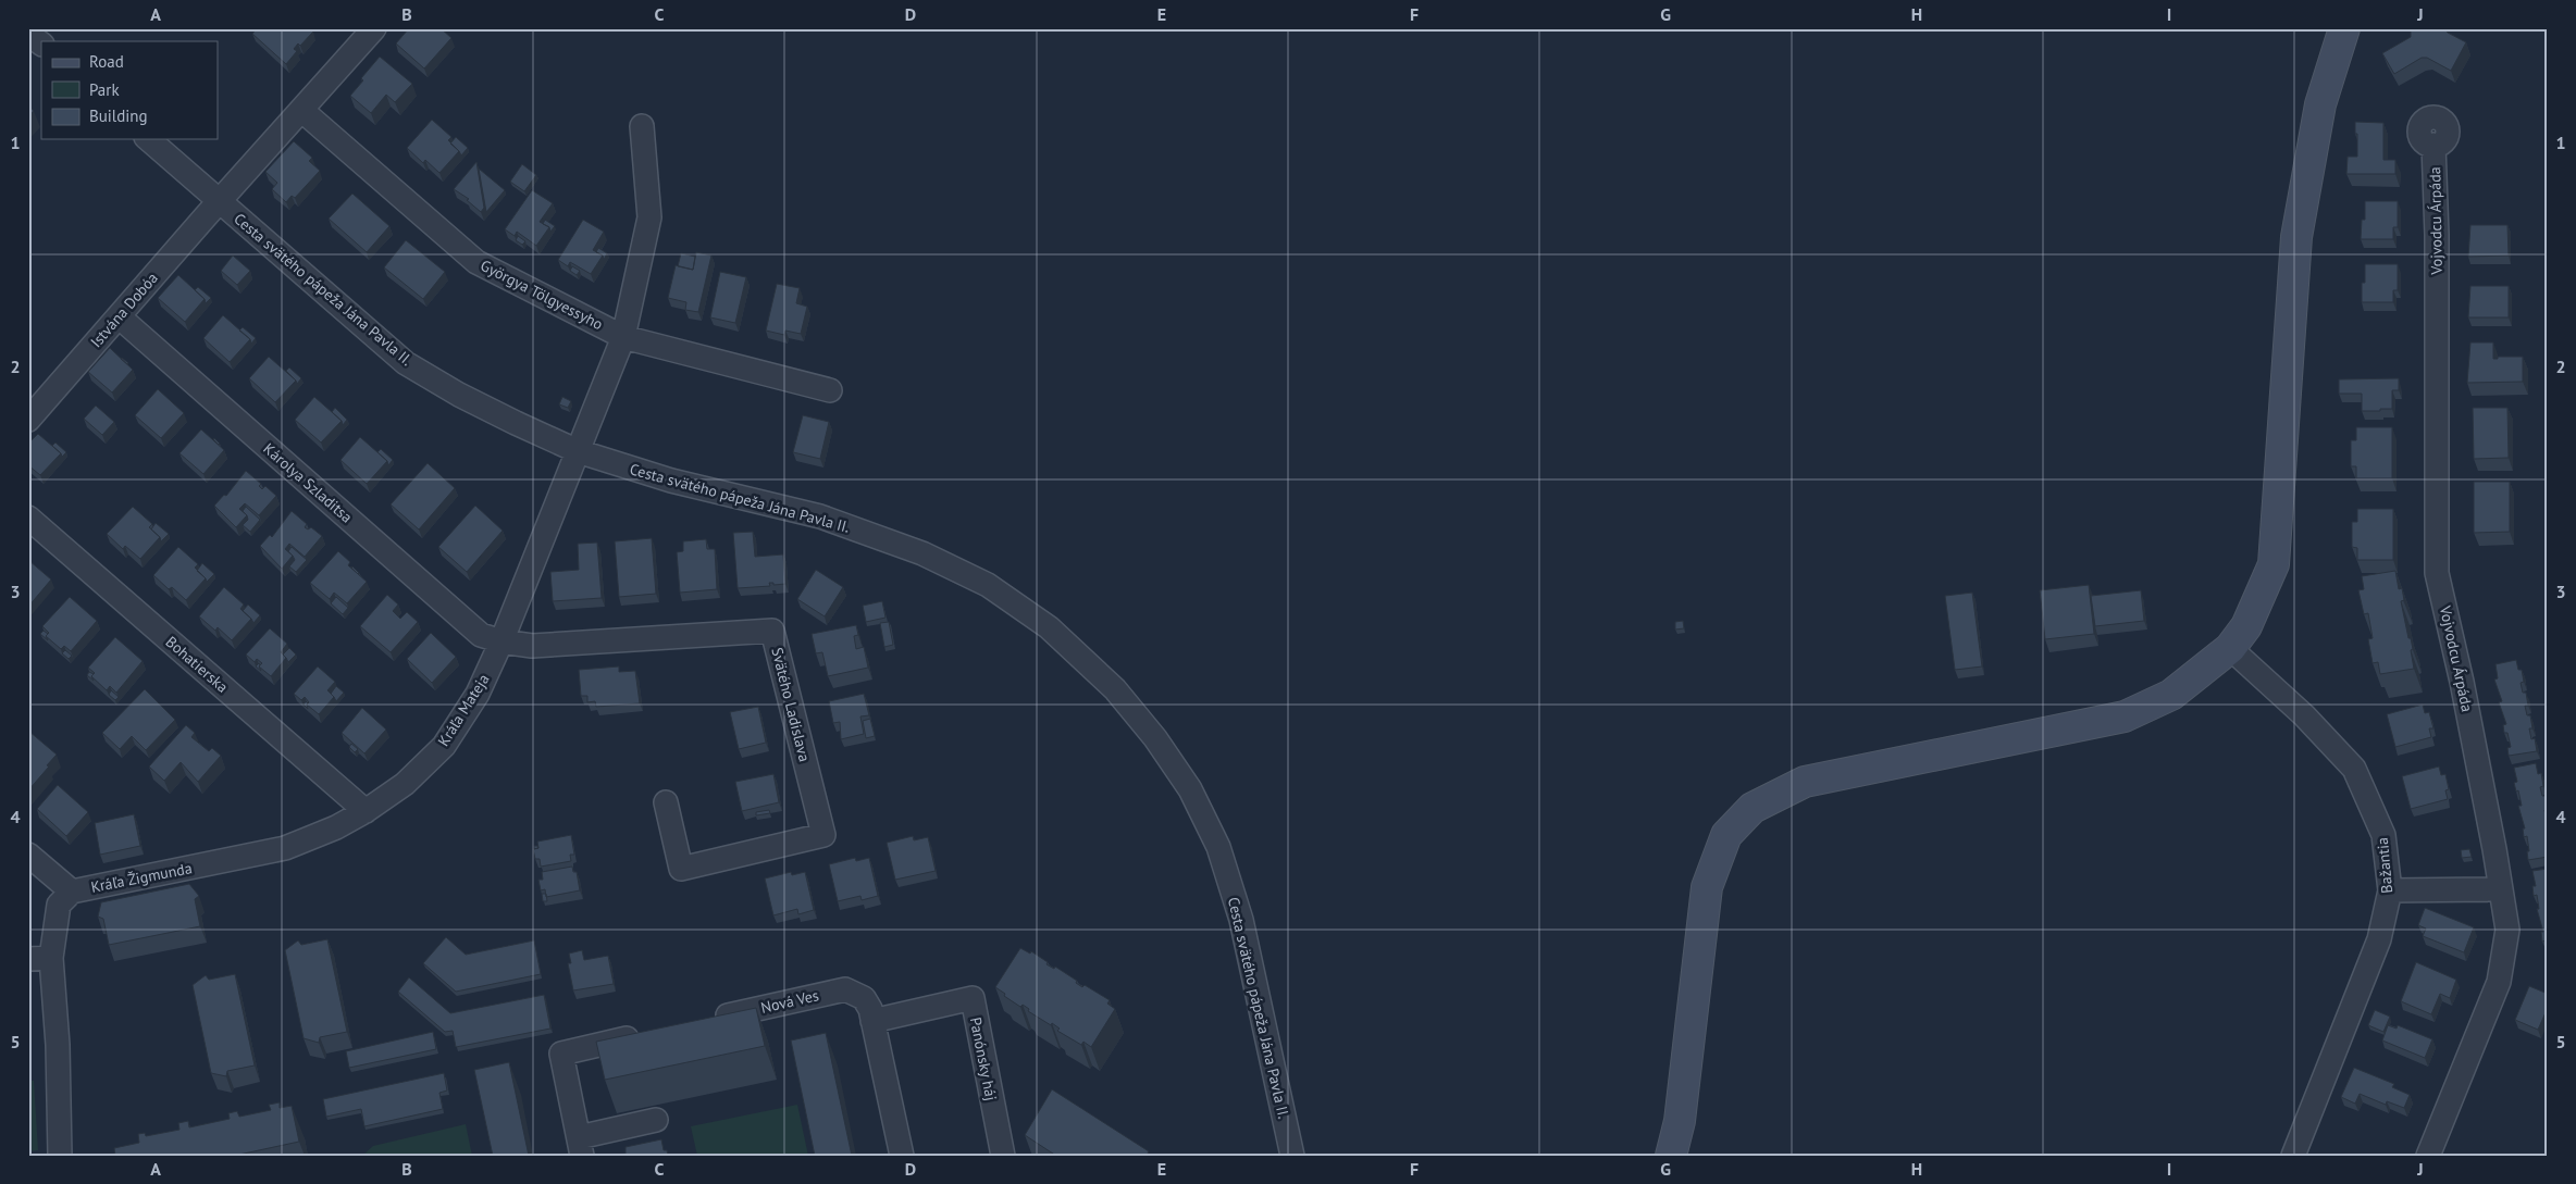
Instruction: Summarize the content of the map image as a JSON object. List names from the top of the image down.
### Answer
{
  "streets": {
    "street": [
      "Vojvodcu Árpáda",
      "Cesta svätého pápeža Jána Pavla II.",
      "Györgya Tölgyessyho",
      "Istvána Dobóa",
      "Károlya Szladitsa",
      "Bohatierska",
      "Svätého Ladislava",
      "Kráľa Mateja",
      "Bažantia",
      "Kráľa Žigmunda",
      "Nová Ves",
      "Panónsky háj"
    ]
  },
  "crossings": [
    ["Cesta svätého pápeža Jána Pavla II.", "Istvána Dobóa"],
    ["Cesta svätého pápeža Jána Pavla II.", "Kráľa Mateja"],
    ["Györgya Tölgyessyho", "Istvána Dobóa"],
    ["Györgya Tölgyessyho", "Kráľa Mateja"],
    ["Istvána Dobóa", "Károlya Szladitsa"],
    ["Károlya Szladitsa", "Svätého Ladislava"],
    ["Károlya Szladitsa", "Kráľa Mateja"],
    ["Bohatierska", "Kráľa Mateja"],
    ["Svätého Ladislava", "Kráľa Mateja"],
    ["Kráľa Mateja", "Kráľa Žigmunda"],
    ["Nová Ves", "Panónsky háj"]
  ],
  "legend": ["Road", "Park", "Building"],
  "grid": {
    "columns": [
      "A",
      "B",
      "C",
      "D",
      "E",
      "F",
      "G",
      "H",
      "I",
      "J"
    ],
    "rows": [
      "1",
      "2",
      "3",
      "4",
      "5"
    ]
  }
}
